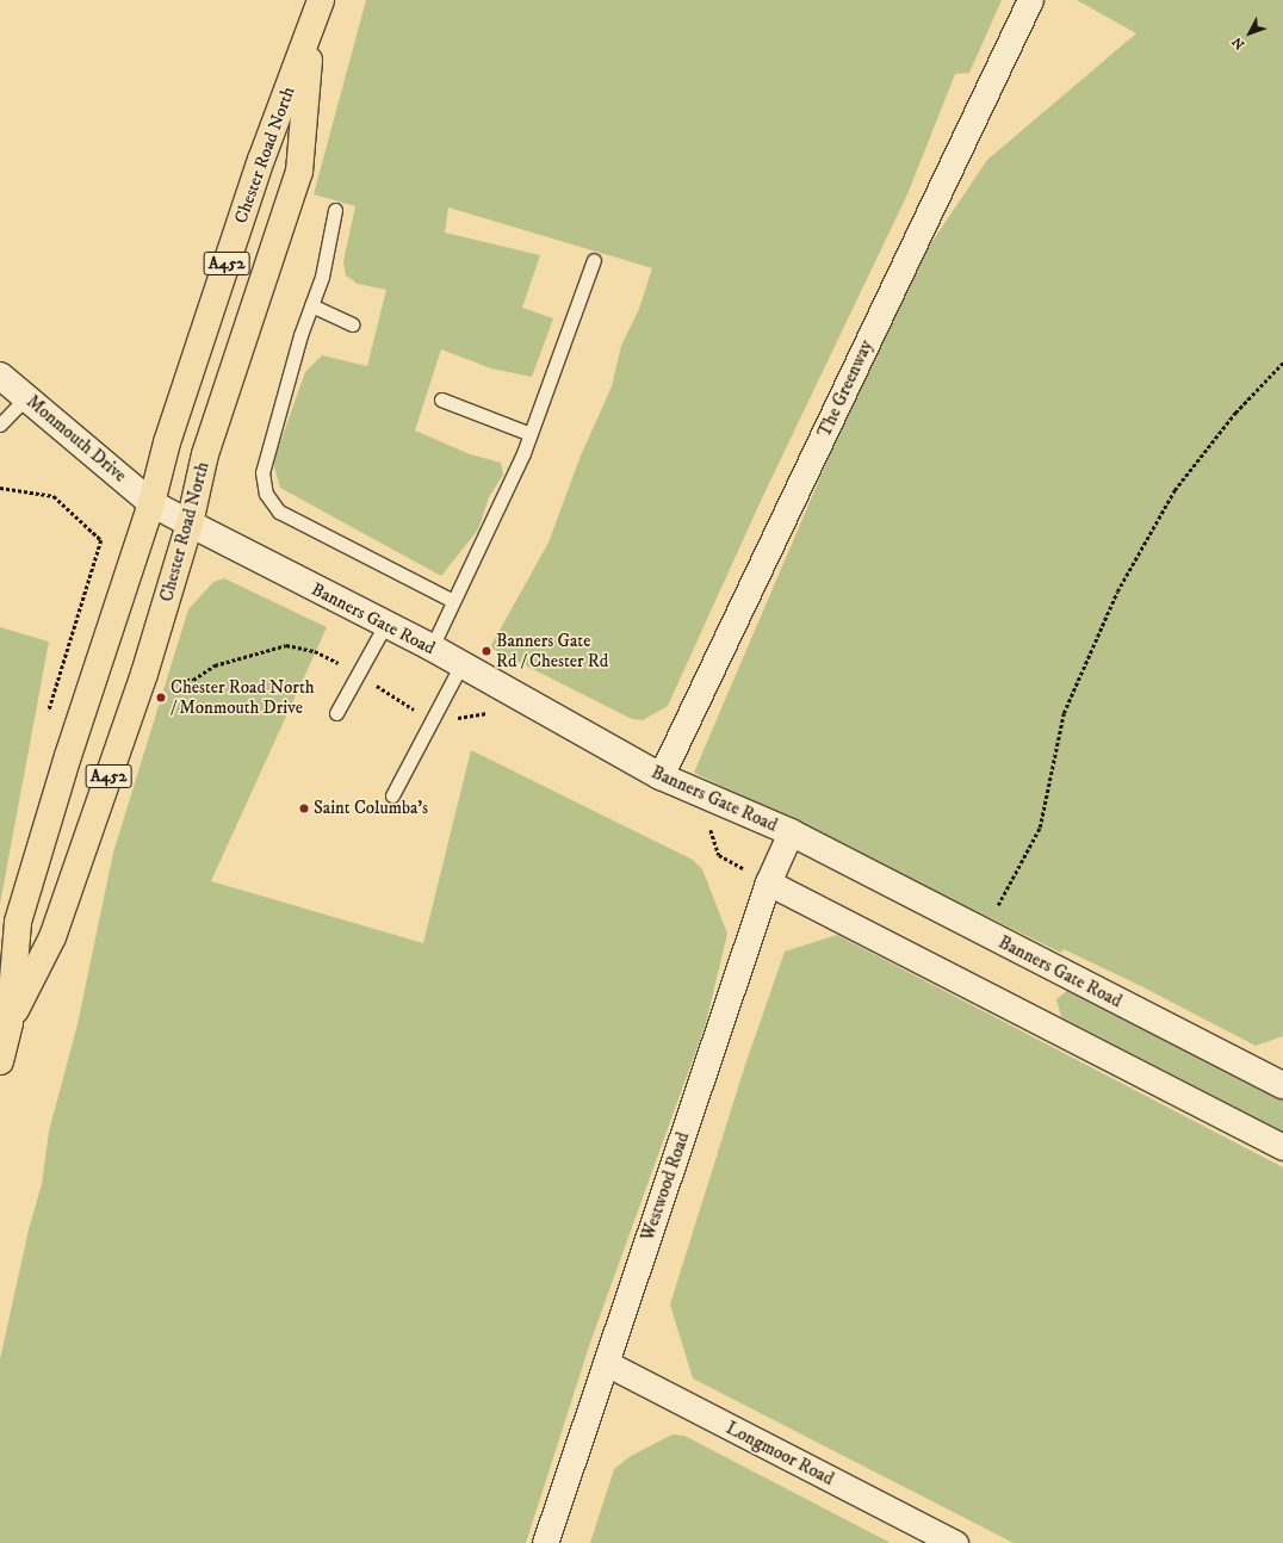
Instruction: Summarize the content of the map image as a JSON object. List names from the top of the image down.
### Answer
{
  "streets": {
    "highway": ["Chester Road North", "A452"],
    "street": [
      "The Greenway",
      "Monmouth Drive",
      "Banners Gate Road",
      "Westwood Road",
      "Longmoor Road"
    ]
  },
  "crossings": [
    ["Chester Road North", "Monmouth Drive"],
    ["Chester Road North", "Banners Gate Road"],
    ["The Greenway", "Banners Gate Road"],
    ["Monmouth Drive", "Banners Gate Road"],
    ["Banners Gate Road", "Westwood Road"],
    ["Westwood Road", "Longmoor Road"]
  ],
  "places": ["Banners Gate Rd / Chester Rd", "Chester Road North / Monmouth Drive", "Saint Columba's"],
  "north": "bottom left"
}
